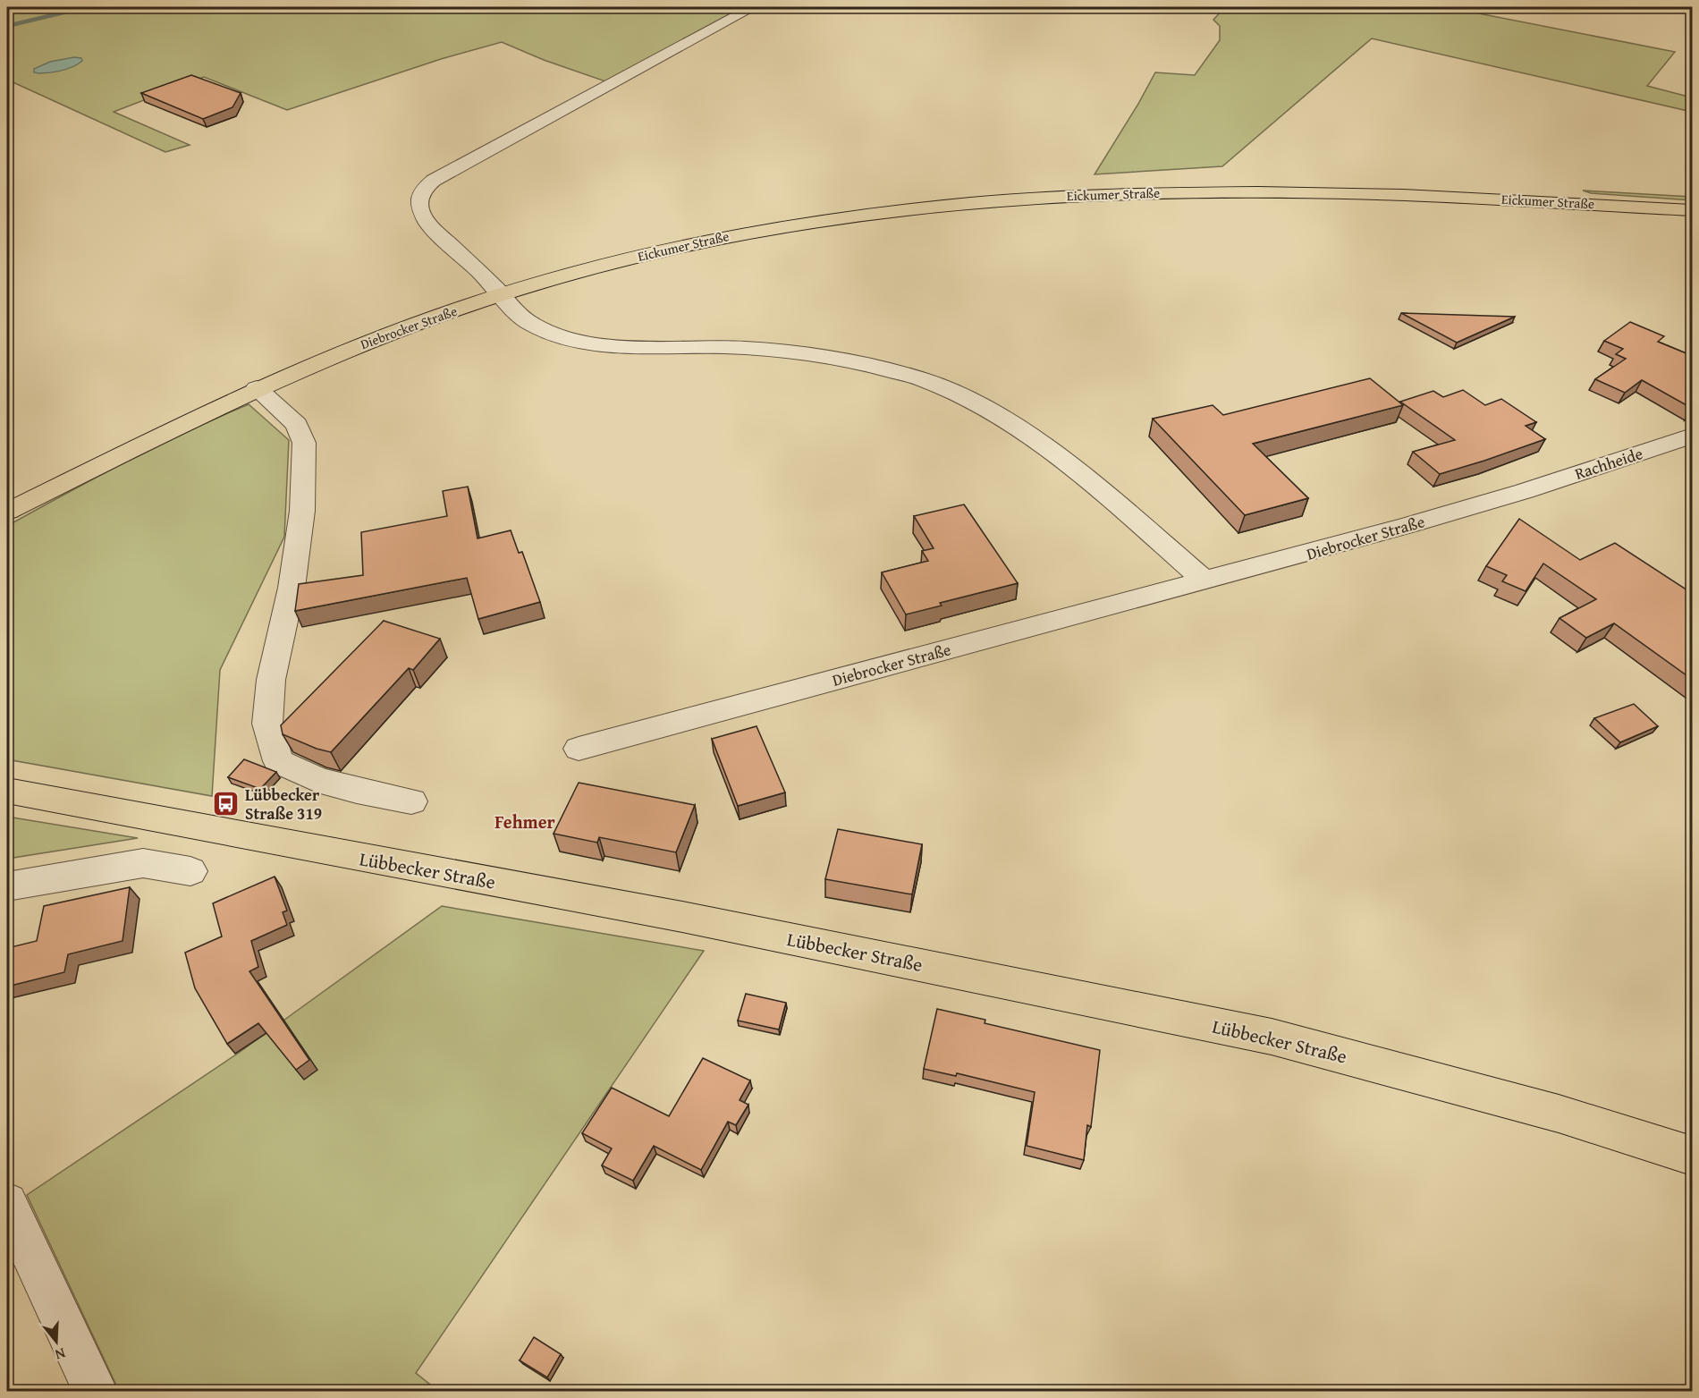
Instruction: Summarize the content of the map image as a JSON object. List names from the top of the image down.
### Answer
{
  "streets": {
    "main road": ["Eickumer Straße", "Diebrocker Straße", "Lübbecker Straße"],
    "street": ["Rachheide"]
  },
  "crossings": [
    ["Eickumer Straße", "Diebrocker Straße"],
    ["Diebrocker Straße", "Rachheide"]
  ],
  "districts": ["Fehmer"],
  "places": {
    "bus stop": ["Lübbecker Straße 319"]
  },
  "north": "bottom"
}
